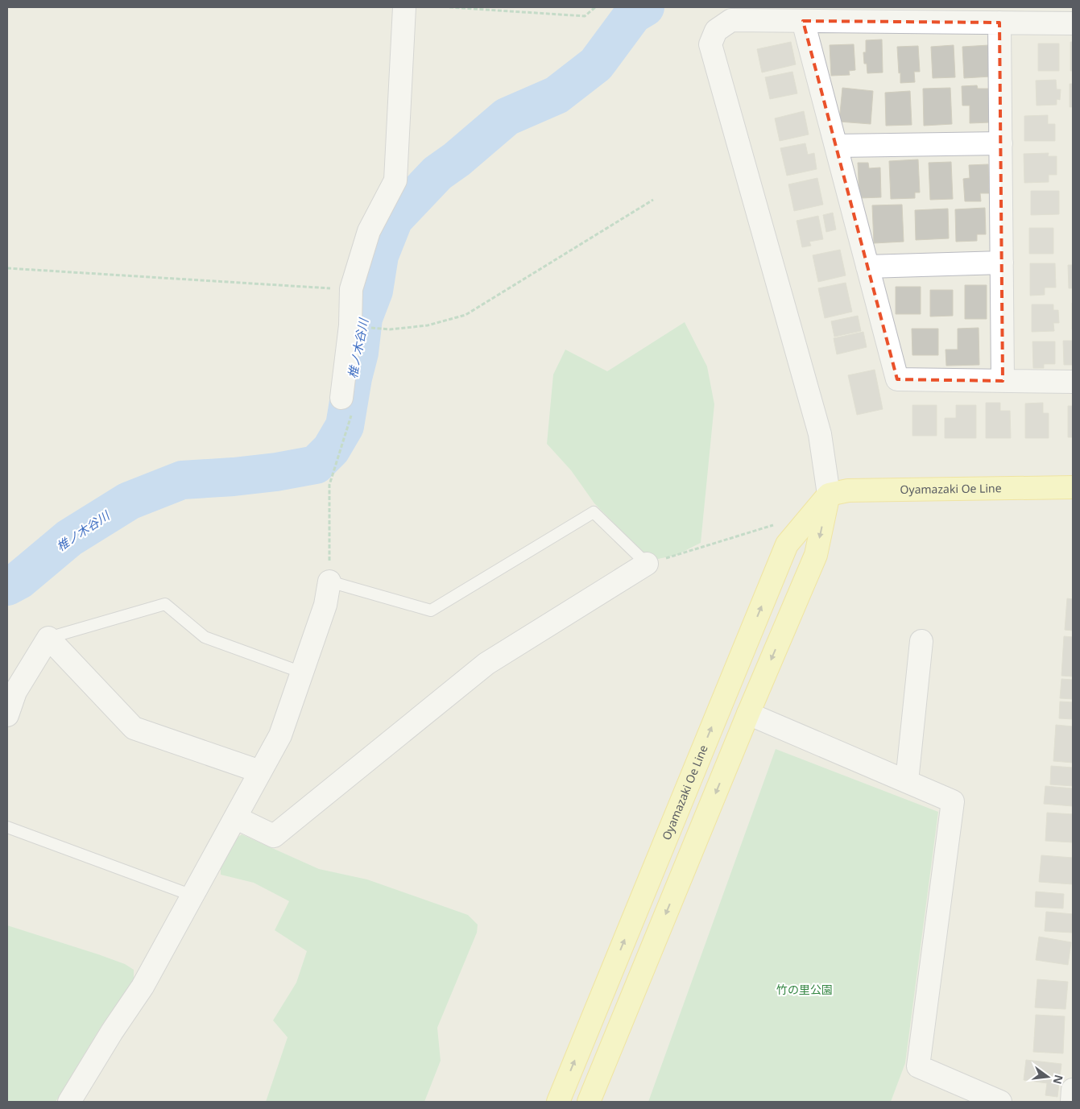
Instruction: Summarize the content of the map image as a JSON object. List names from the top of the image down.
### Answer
{
  "streets": {
    "main road": ["Oyamazaki Oe Line"]
  },
  "water": ["椎ノ木谷川"],
  "parks": ["竹の里公園"],
  "north": "right"
}
